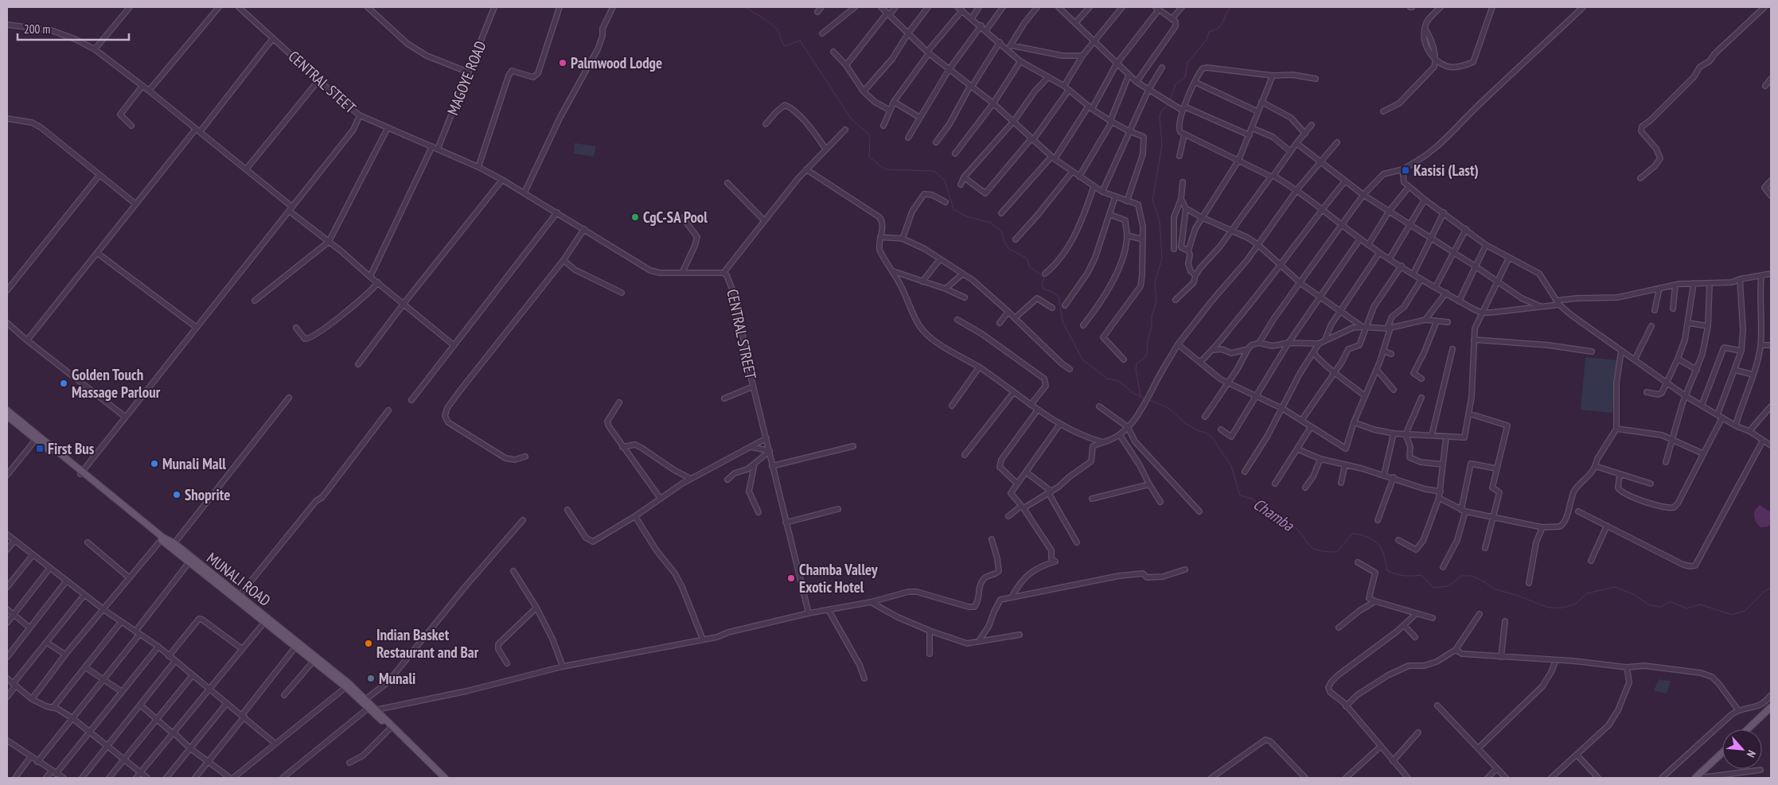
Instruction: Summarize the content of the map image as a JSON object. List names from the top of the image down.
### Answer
{
  "streets": {
    "main road": ["MUNALI ROAD"],
    "street": ["MAGOYE ROAD", "CENTRAL STEET", "CENTRAL STREET"]
  },
  "crossings": [
    ["MAGOYE ROAD", "CENTRAL STEET"],
    ["MAGOYE ROAD", "CENTRAL STREET"],
    ["CENTRAL STEET", "CENTRAL STREET"]
  ],
  "water": ["Chamba"],
  "places": {
    "other": [
      "Palmwood Lodge",
      "CgC-SA Pool",
      "Golden Touch Massage Parlour",
      "Munali Mall",
      "Shoprite",
      "Chamba Valley Exotic Hotel",
      "Indian Basket Restaurant and Bar",
      "Munali"
    ],
    "transit": ["Kasisi (Last)", "First Bus"]
  },
  "scale_bar": "200 m",
  "north": "bottom right"
}
